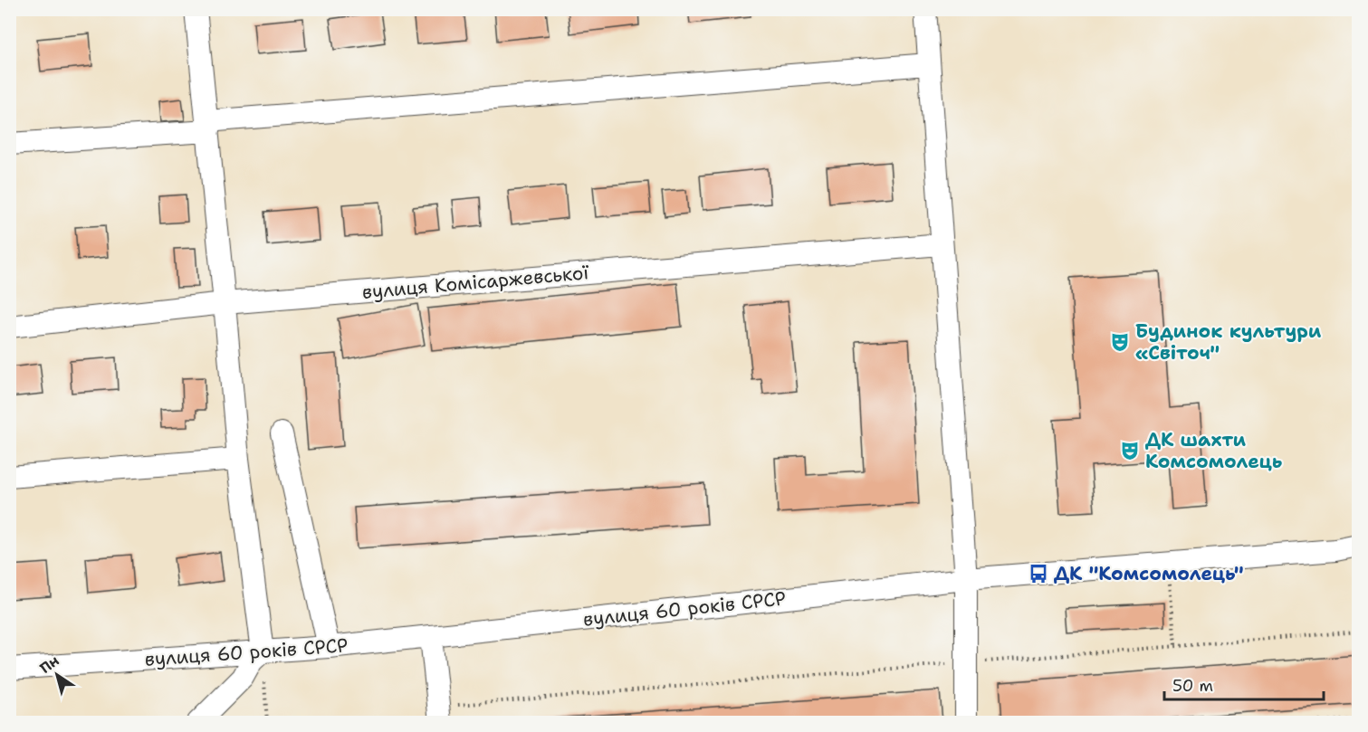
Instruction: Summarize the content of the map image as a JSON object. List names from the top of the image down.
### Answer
{
  "streets": {
    "street": ["вулиця Комісаржевської", "вулиця 60 років СРСР"]
  },
  "places": {
    "theatre": ["Будинок культури «Світоч\"", "ДК шахти Комсомолець"],
    "bus stop": ["ДК \"Комсомолець\""]
  },
  "scale_bar": "50 m",
  "north": "top left"
}
